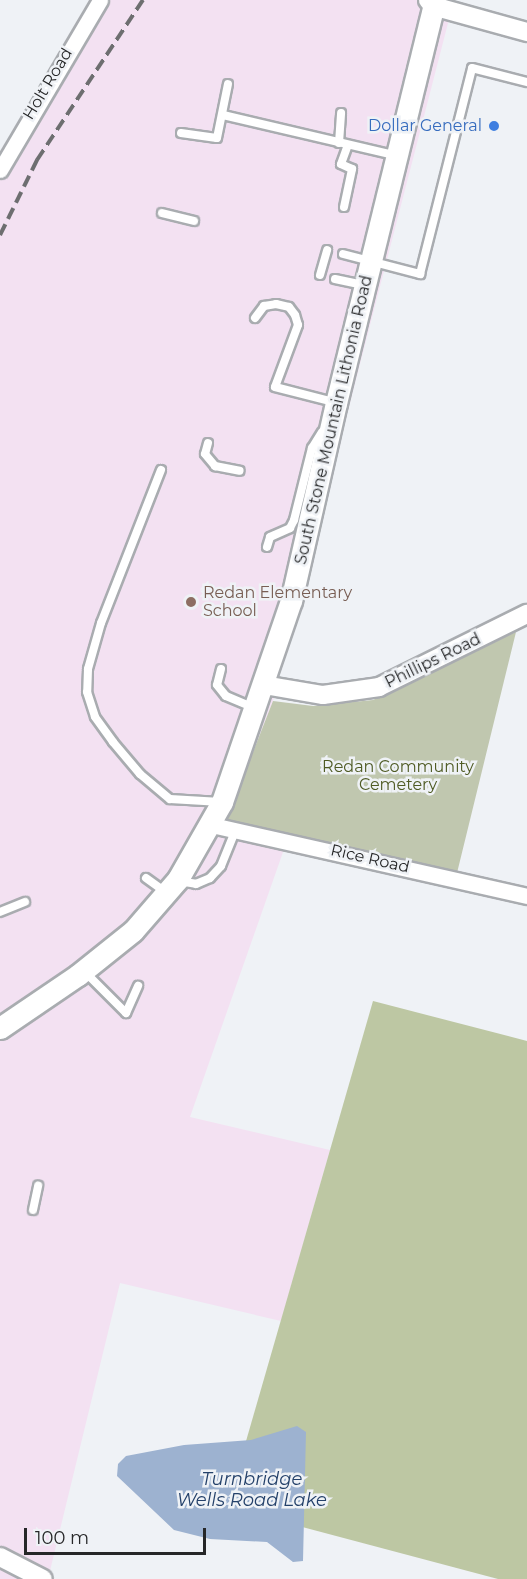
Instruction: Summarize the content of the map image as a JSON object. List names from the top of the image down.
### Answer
{
  "streets": {
    "main road": ["South Stone Mountain Lithonia Road"],
    "street": ["Holt Road", "Phillips Road", "Rice Road"]
  },
  "crossings": [
    ["South Stone Mountain Lithonia Road", "Phillips Road"],
    ["South Stone Mountain Lithonia Road", "Rice Road"]
  ],
  "water": ["Turnbridge Wells Road Lake"],
  "parks": ["Redan Community Cemetery"],
  "places": ["Dollar General", "Redan Elementary School"],
  "scale_bar": "100 m"
}
